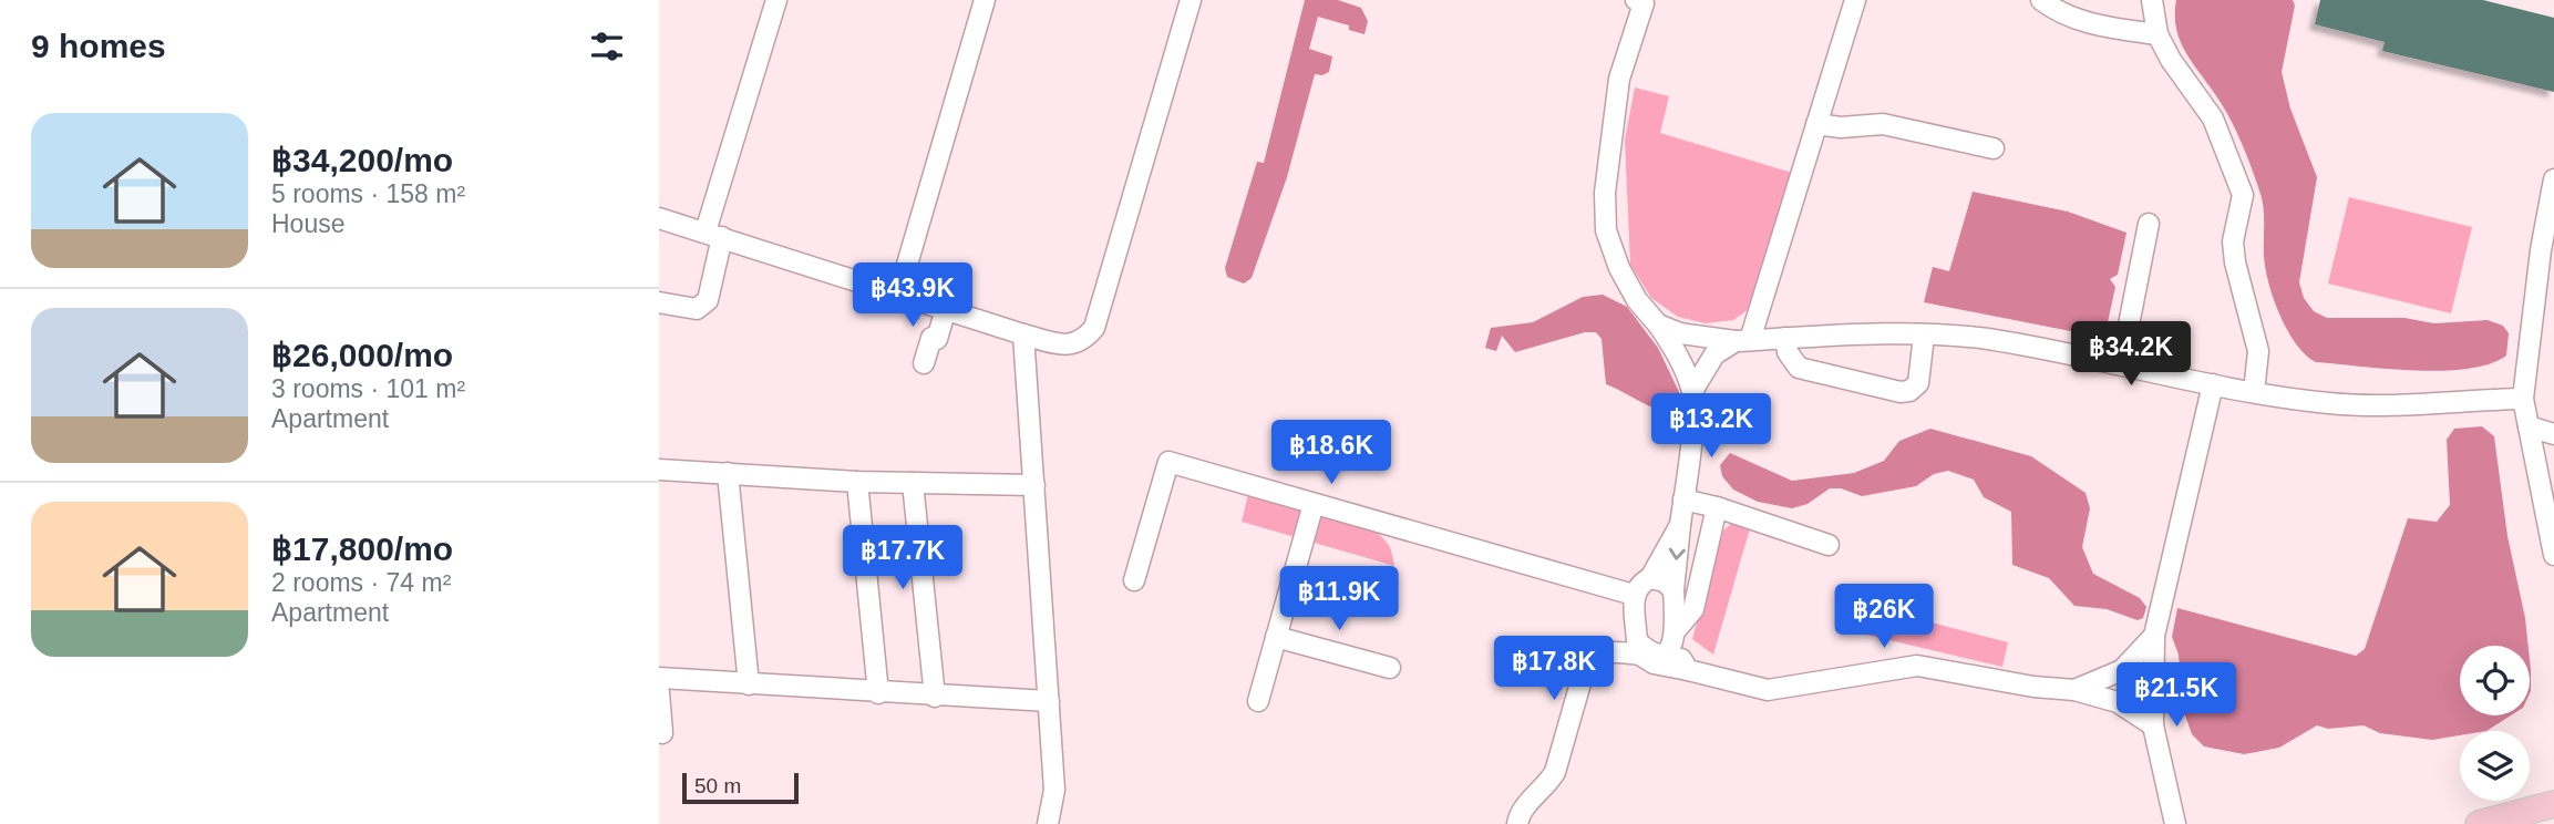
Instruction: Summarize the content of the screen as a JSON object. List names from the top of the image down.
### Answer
{
  "scale_bar": "50 m",
  "page": {
    "heading": "9 homes",
    "list": [
      {
        "name": "฿34,200/mo",
        "note": "5 rooms · 158 m² · House"
      },
      {
        "name": "฿26,000/mo",
        "note": "3 rooms · 101 m² · Apartment"
      },
      {
        "name": "฿17,800/mo",
        "note": "2 rooms · 74 m² · Apartment"
      }
    ],
    "price": [
      "฿43.9K",
      "฿34.2K",
      "฿13.2K",
      "฿18.6K",
      "฿17.7K",
      "฿11.9K",
      "฿26K",
      "฿17.8K",
      "฿21.5K"
    ],
    "scale": "50 m"
  }
}
